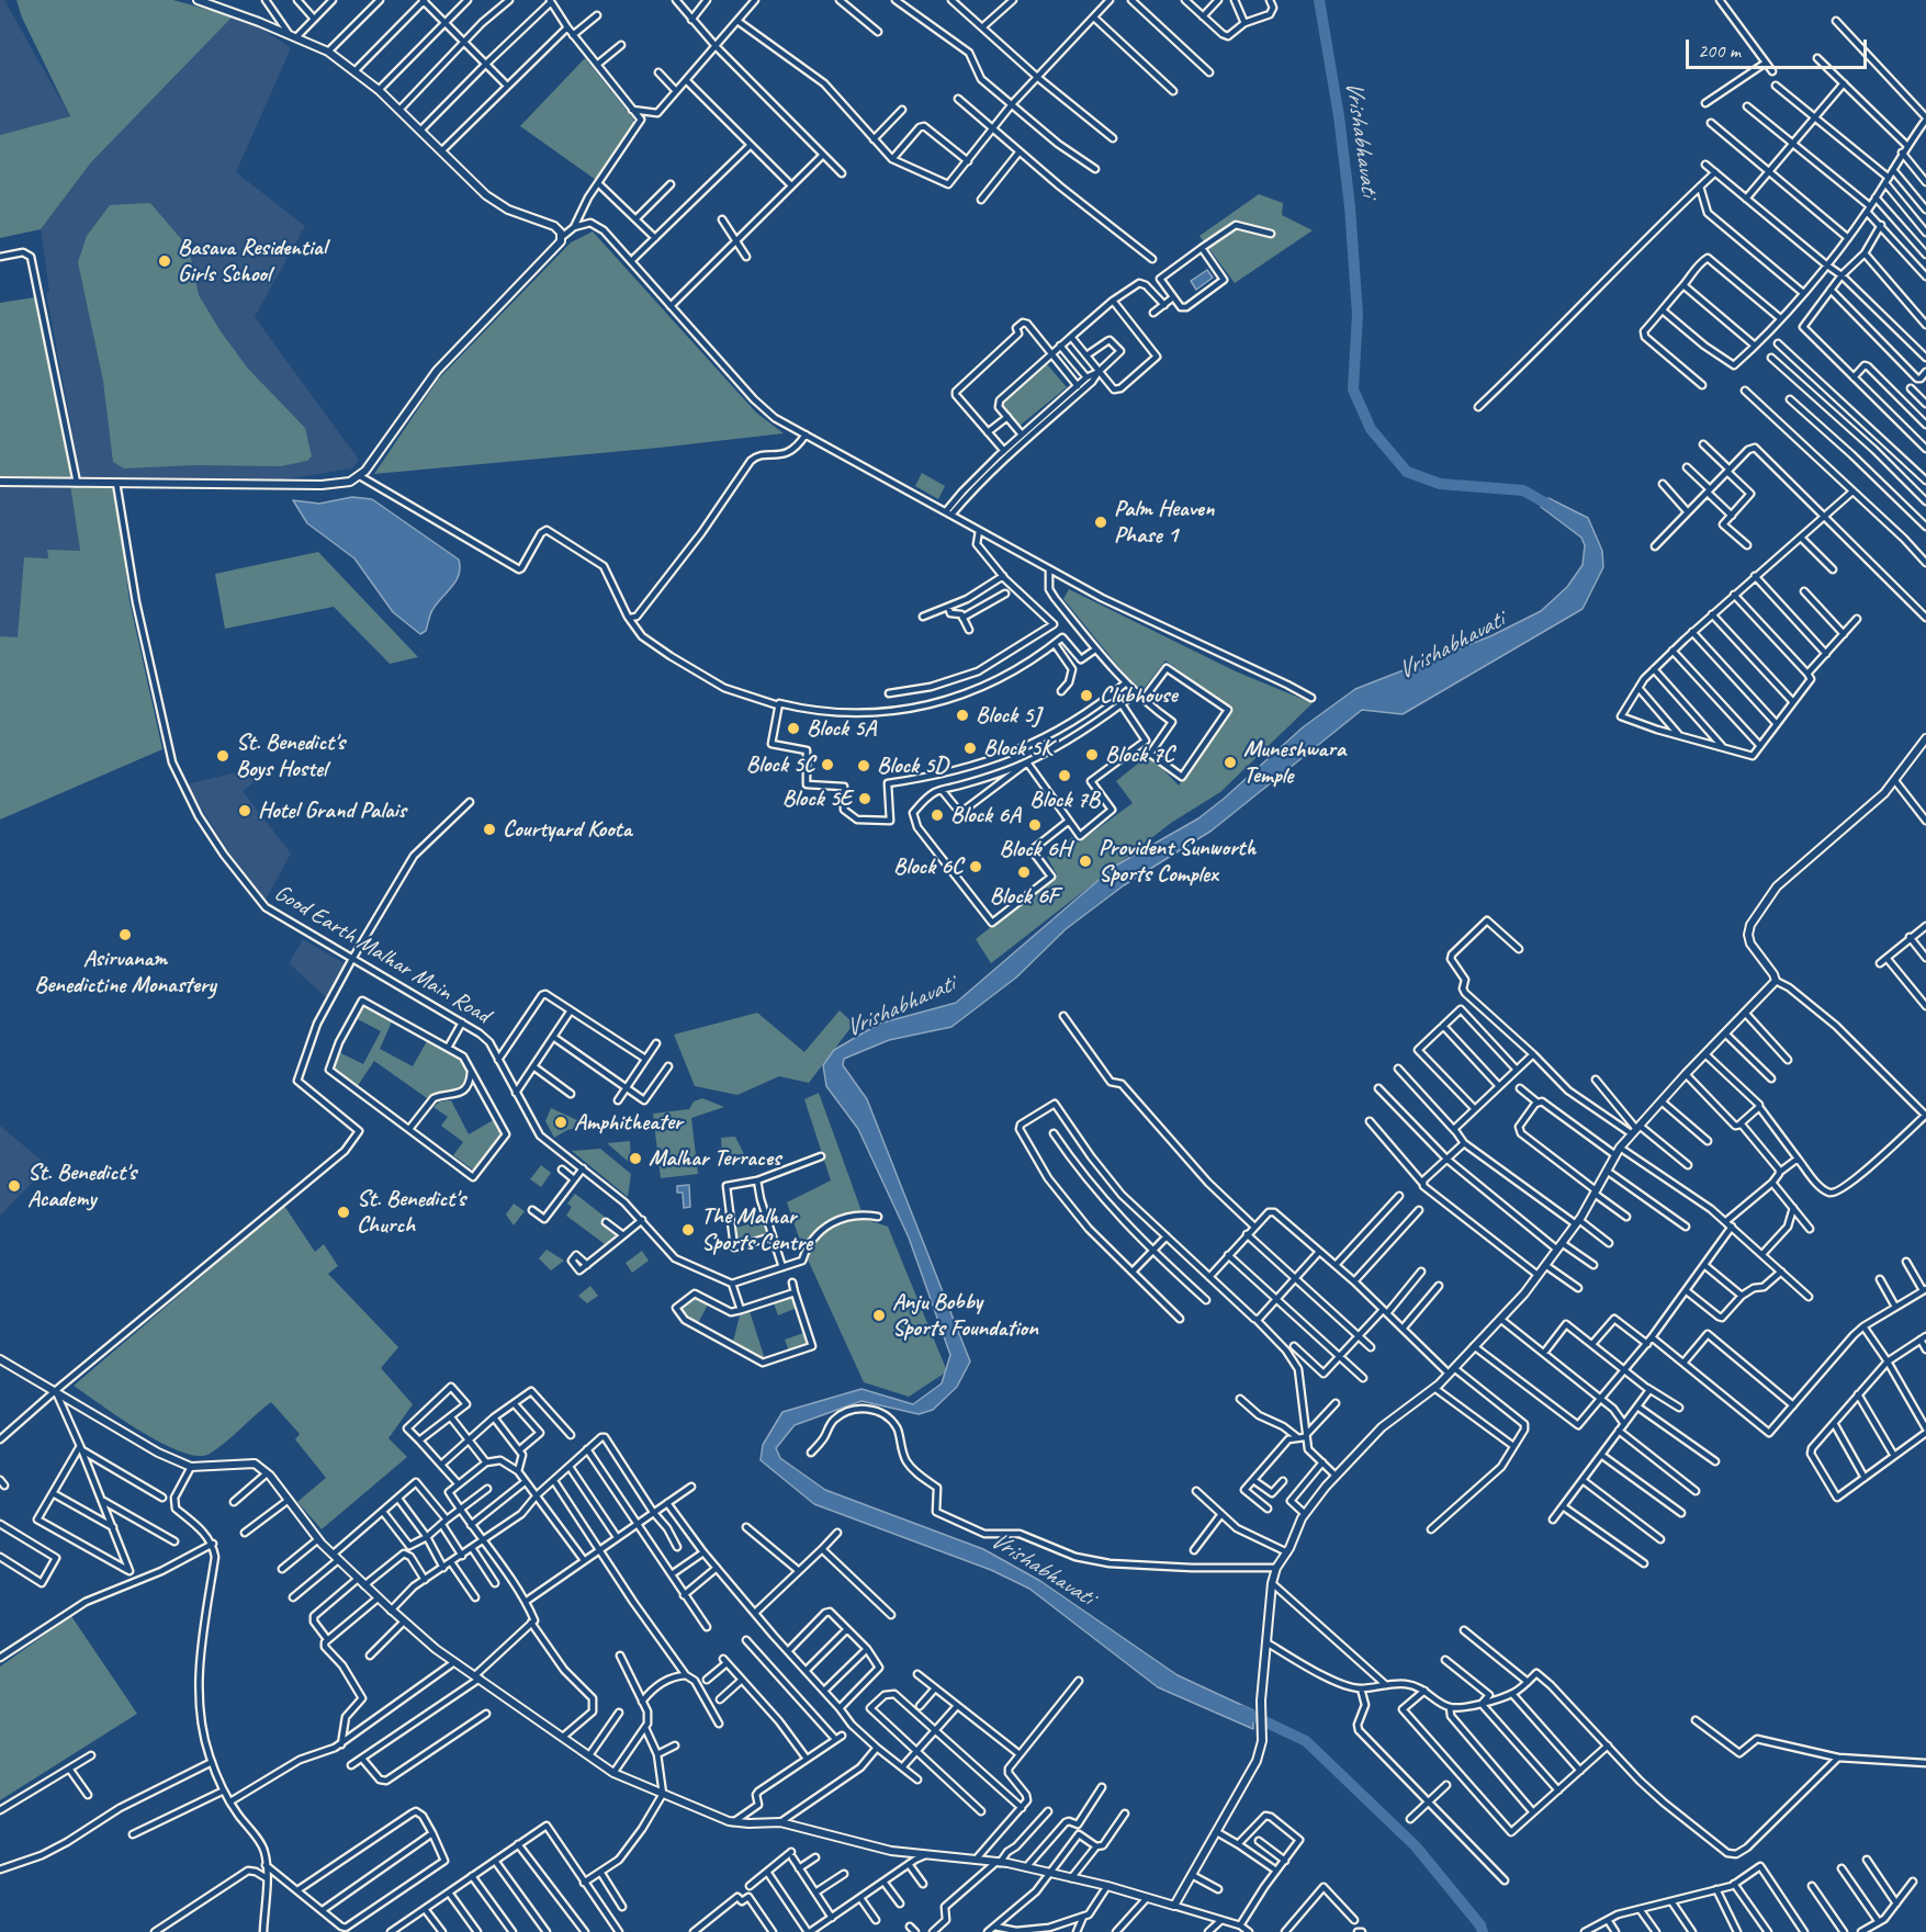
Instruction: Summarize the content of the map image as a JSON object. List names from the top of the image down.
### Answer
{
  "streets": {
    "street": ["Good Earth Malhar Main Road"]
  },
  "water": ["Vrishabhavati"],
  "places": [
    "Basava Residential Girls School",
    "Palm Heaven Phase 1",
    "Clubhouse",
    "Block 5J",
    "Block 5A",
    "Block 5K",
    "Block 7C",
    "St. Benedict's Boys Hostel",
    "Muneshwara Temple",
    "Block 5C",
    "Block 5D",
    "Block 7B",
    "Block 5E",
    "Hotel Grand Palais",
    "Block 6A",
    "Block 6H",
    "Courtyard Koota",
    "Provident Sunworth Sports Complex",
    "Block 6C",
    "Block 6F",
    "Asirvanam Benedictine Monastery",
    "Amphitheater",
    "Malhar Terraces",
    "St. Benedict's Academy",
    "St. Benedict's Church",
    "The Malhar Sports Centre",
    "Anju Bobby Sports Foundation"
  ],
  "scale_bar": "200 m"
}
